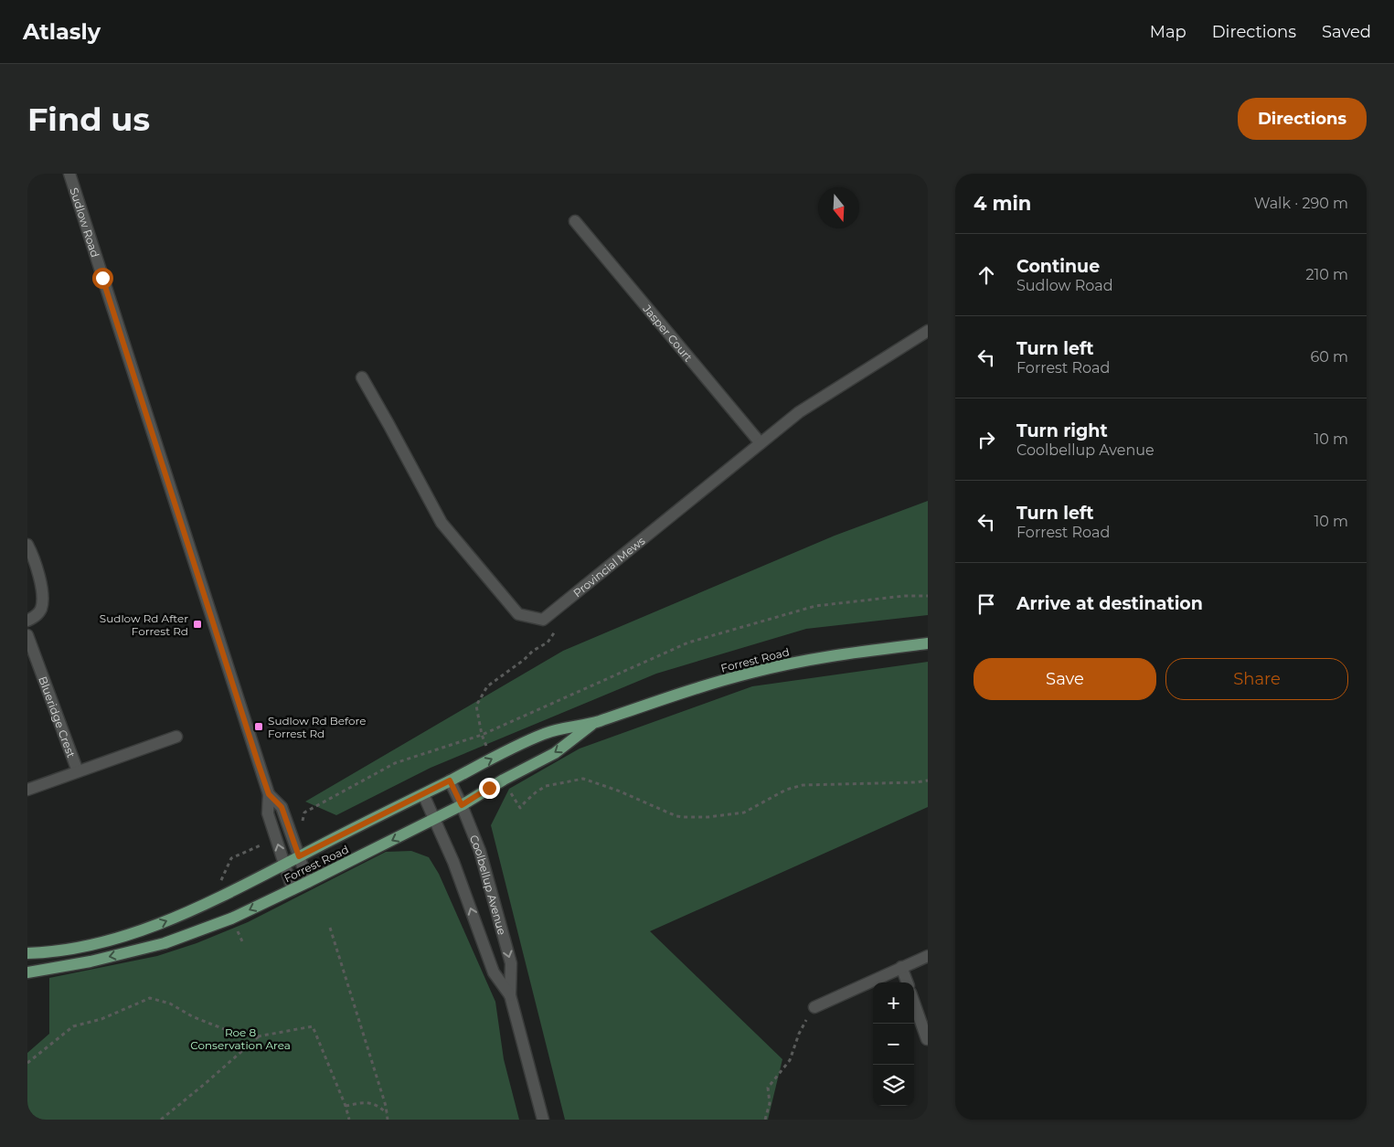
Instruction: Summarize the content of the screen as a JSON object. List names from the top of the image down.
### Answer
{
  "streets": {
    "main road": ["Forrest Road"],
    "street": [
      "Sudlow Road",
      "Jasper Court",
      "Provincial Mews",
      "Blueridge Crest",
      "Coolbellup Avenue"
    ]
  },
  "crossings": [
    ["Sudlow Road", "Forrest Road"],
    ["Jasper Court", "Provincial Mews"],
    ["Forrest Road", "Coolbellup Avenue"]
  ],
  "parks": ["Roe 8 Conservation Area"],
  "places": {
    "transit": ["Sudlow Rd After Forrest Rd", "Sudlow Rd Before Forrest Rd"]
  },
  "north": "bottom",
  "page": {
    "header": "Atlasly",
    "nav": ["Map", "Directions", "Saved"],
    "buttons": [
      "Directions",
      ["Save", "Share"]
    ],
    "title": "Find us",
    "heading": ["4 min", "Walk · 290 m"],
    "list": [
      ["Continue", "Sudlow Road", "210 m"],
      ["Turn left", "Forrest Road", "60 m"],
      ["Turn right", "Coolbellup Avenue", "10 m"],
      ["Turn left", "Forrest Road", "10 m"],
      "Arrive at destination"
    ],
    "map_buttons": ["+", "−"]
  }
}
